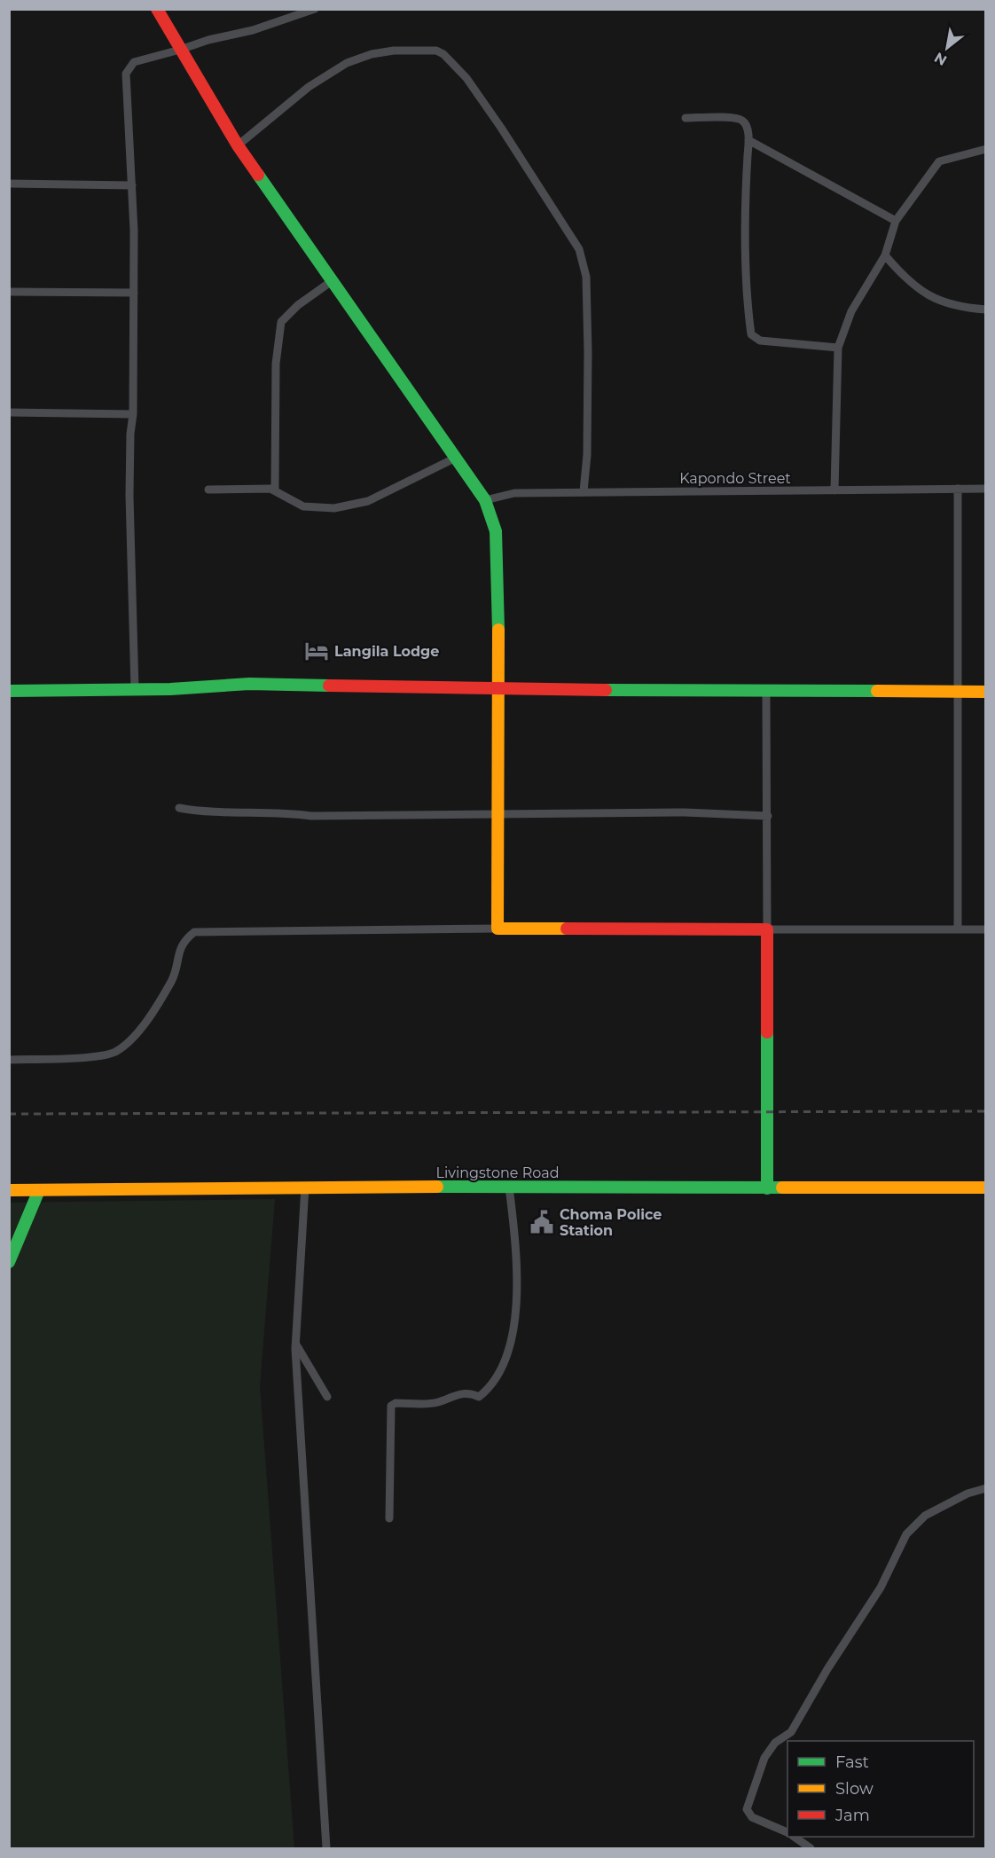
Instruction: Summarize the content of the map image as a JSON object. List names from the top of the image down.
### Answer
{
  "streets": {
    "main road": ["Livingstone Road"],
    "street": ["Kapondo Street"]
  },
  "places": {
    "hotel": ["Langila Lodge"],
    "public building": ["Choma Police Station"]
  },
  "legend": ["Fast", "Slow", "Jam"],
  "north": "bottom left"
}
